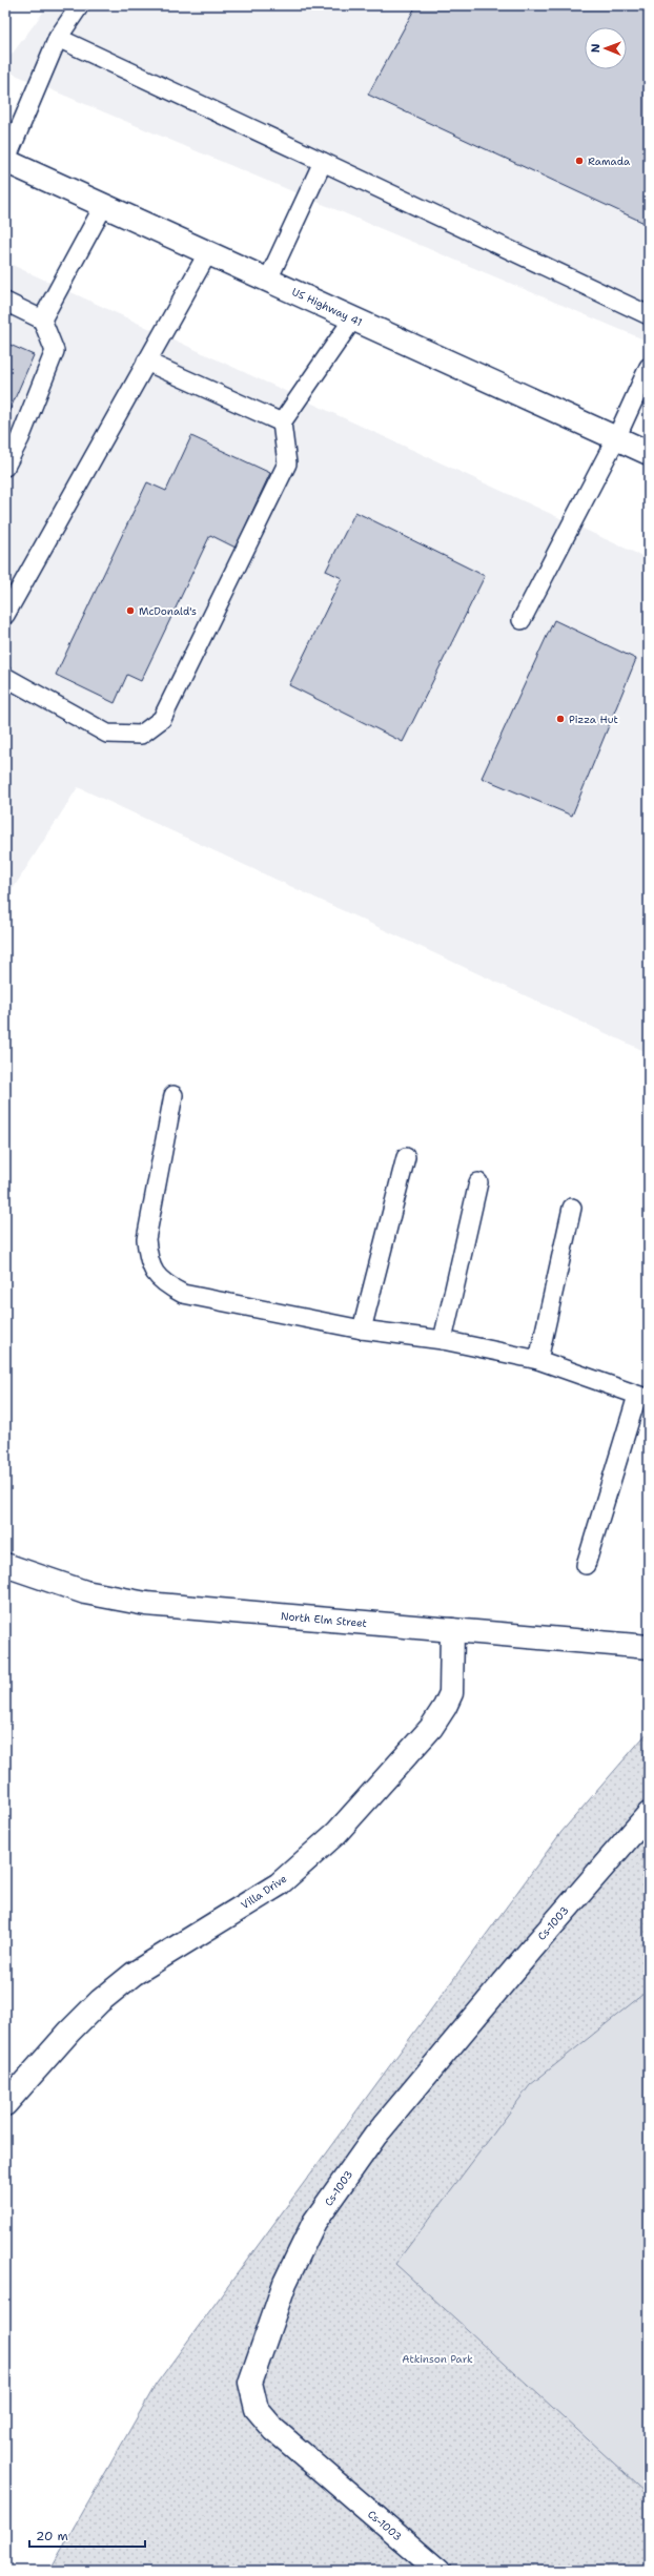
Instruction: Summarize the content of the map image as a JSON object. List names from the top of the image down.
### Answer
{
  "streets": {
    "main road": [
      "US Highway 41",
      "North Elm Street",
      "Villa Drive",
      "Cs-1003"
    ]
  },
  "crossings": [
    ["North Elm Street", "Villa Drive"]
  ],
  "parks": ["Atkinson Park"],
  "places": ["Ramada", "McDonald's", "Pizza Hut"],
  "scale_bar": "20 m",
  "north": "left"
}
